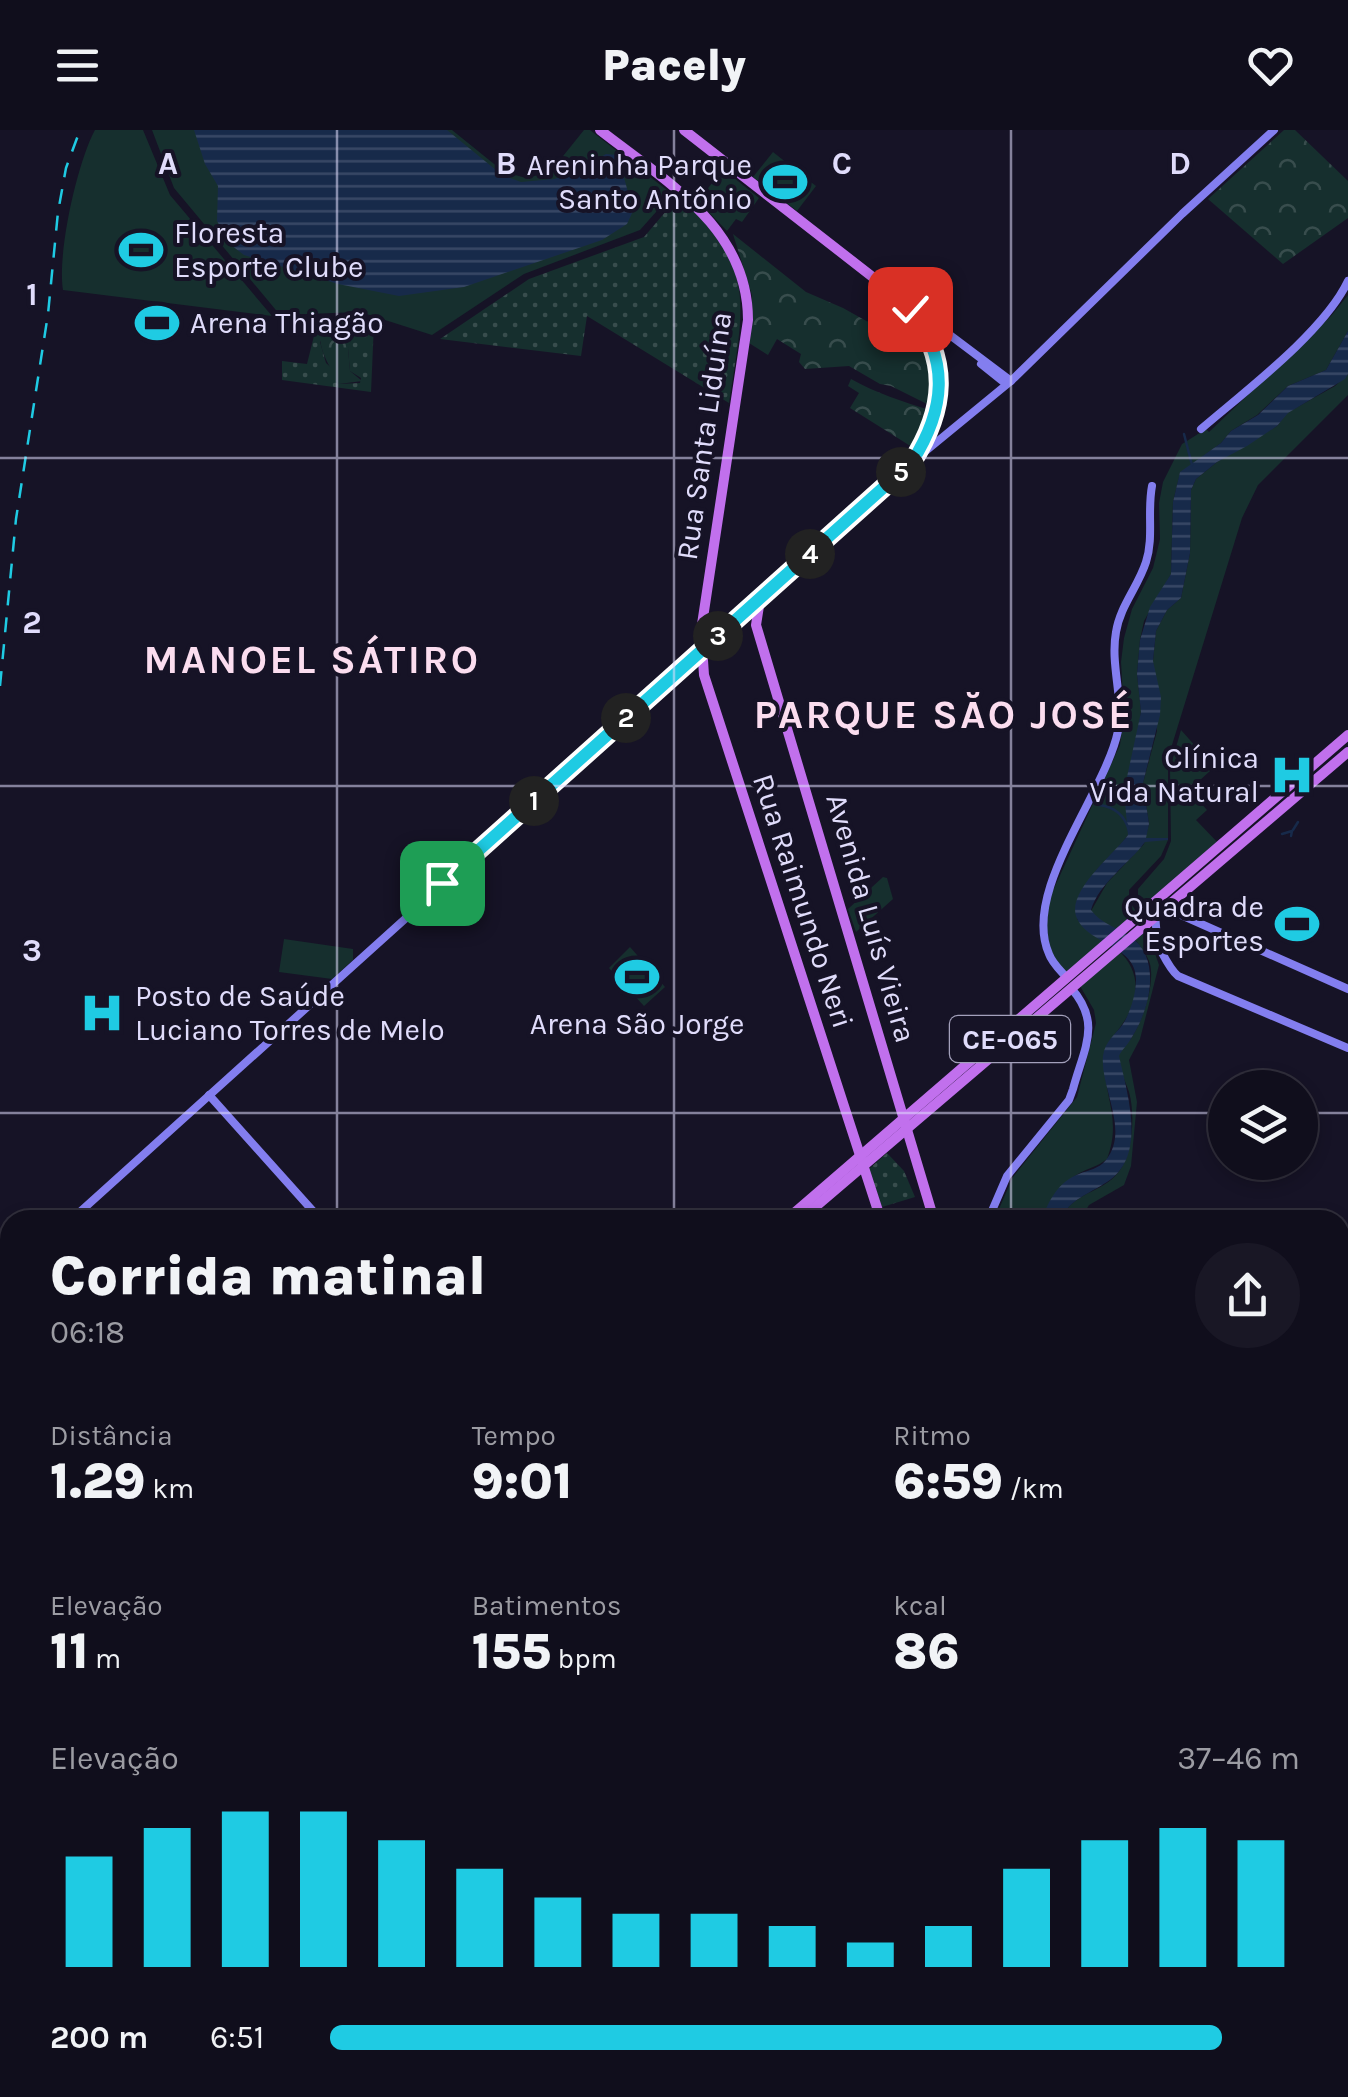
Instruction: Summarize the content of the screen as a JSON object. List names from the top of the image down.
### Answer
{
  "streets": {
    "main road": [
      "Rua Santa Liduína",
      "Rua Raimundo Neri",
      "Avenida Luís Vieira",
      "CE-065"
    ]
  },
  "crossings": [
    ["Rua Santa Liduína", "Rua Raimundo Neri"],
    ["Avenida Luís Vieira", "CE-065"]
  ],
  "districts": ["MANOEL SÁTIRO", "PARQUE SĂO JOSÉ"],
  "places": {
    "sports": [
      "Areninha Parque Santo Antônio",
      "Floresta Esporte Clube",
      "Arena Thiagão",
      "Quadra de Esportes",
      "Arena São Jorge"
    ],
    "hospital": ["Clínica Vida Natural", "Posto de Saúde Luciano Torres de Melo"]
  },
  "page": {
    "header": "Pacely",
    "pins": [
      "5",
      "4",
      "3",
      "2",
      "1"
    ],
    "heading": ["Corrida matinal", "06:18"],
    "stats": [
      ["Distância", "1.29 km"],
      ["Tempo", "9:01"],
      ["Ritmo", "6:59 /km"],
      ["Elevação", "11 m"],
      ["Batimentos", "155 bpm"],
      ["kcal", "86"]
    ],
    "chart": ["Elevação", "37–46 m"],
    "list": [
      {
        "name": "200 m",
        "note": "6:51"
      }
    ]
  },
  "grid": {
    "columns": [
      "A",
      "B",
      "C",
      "D"
    ],
    "rows": ["1", "2", "3"]
  }
}
